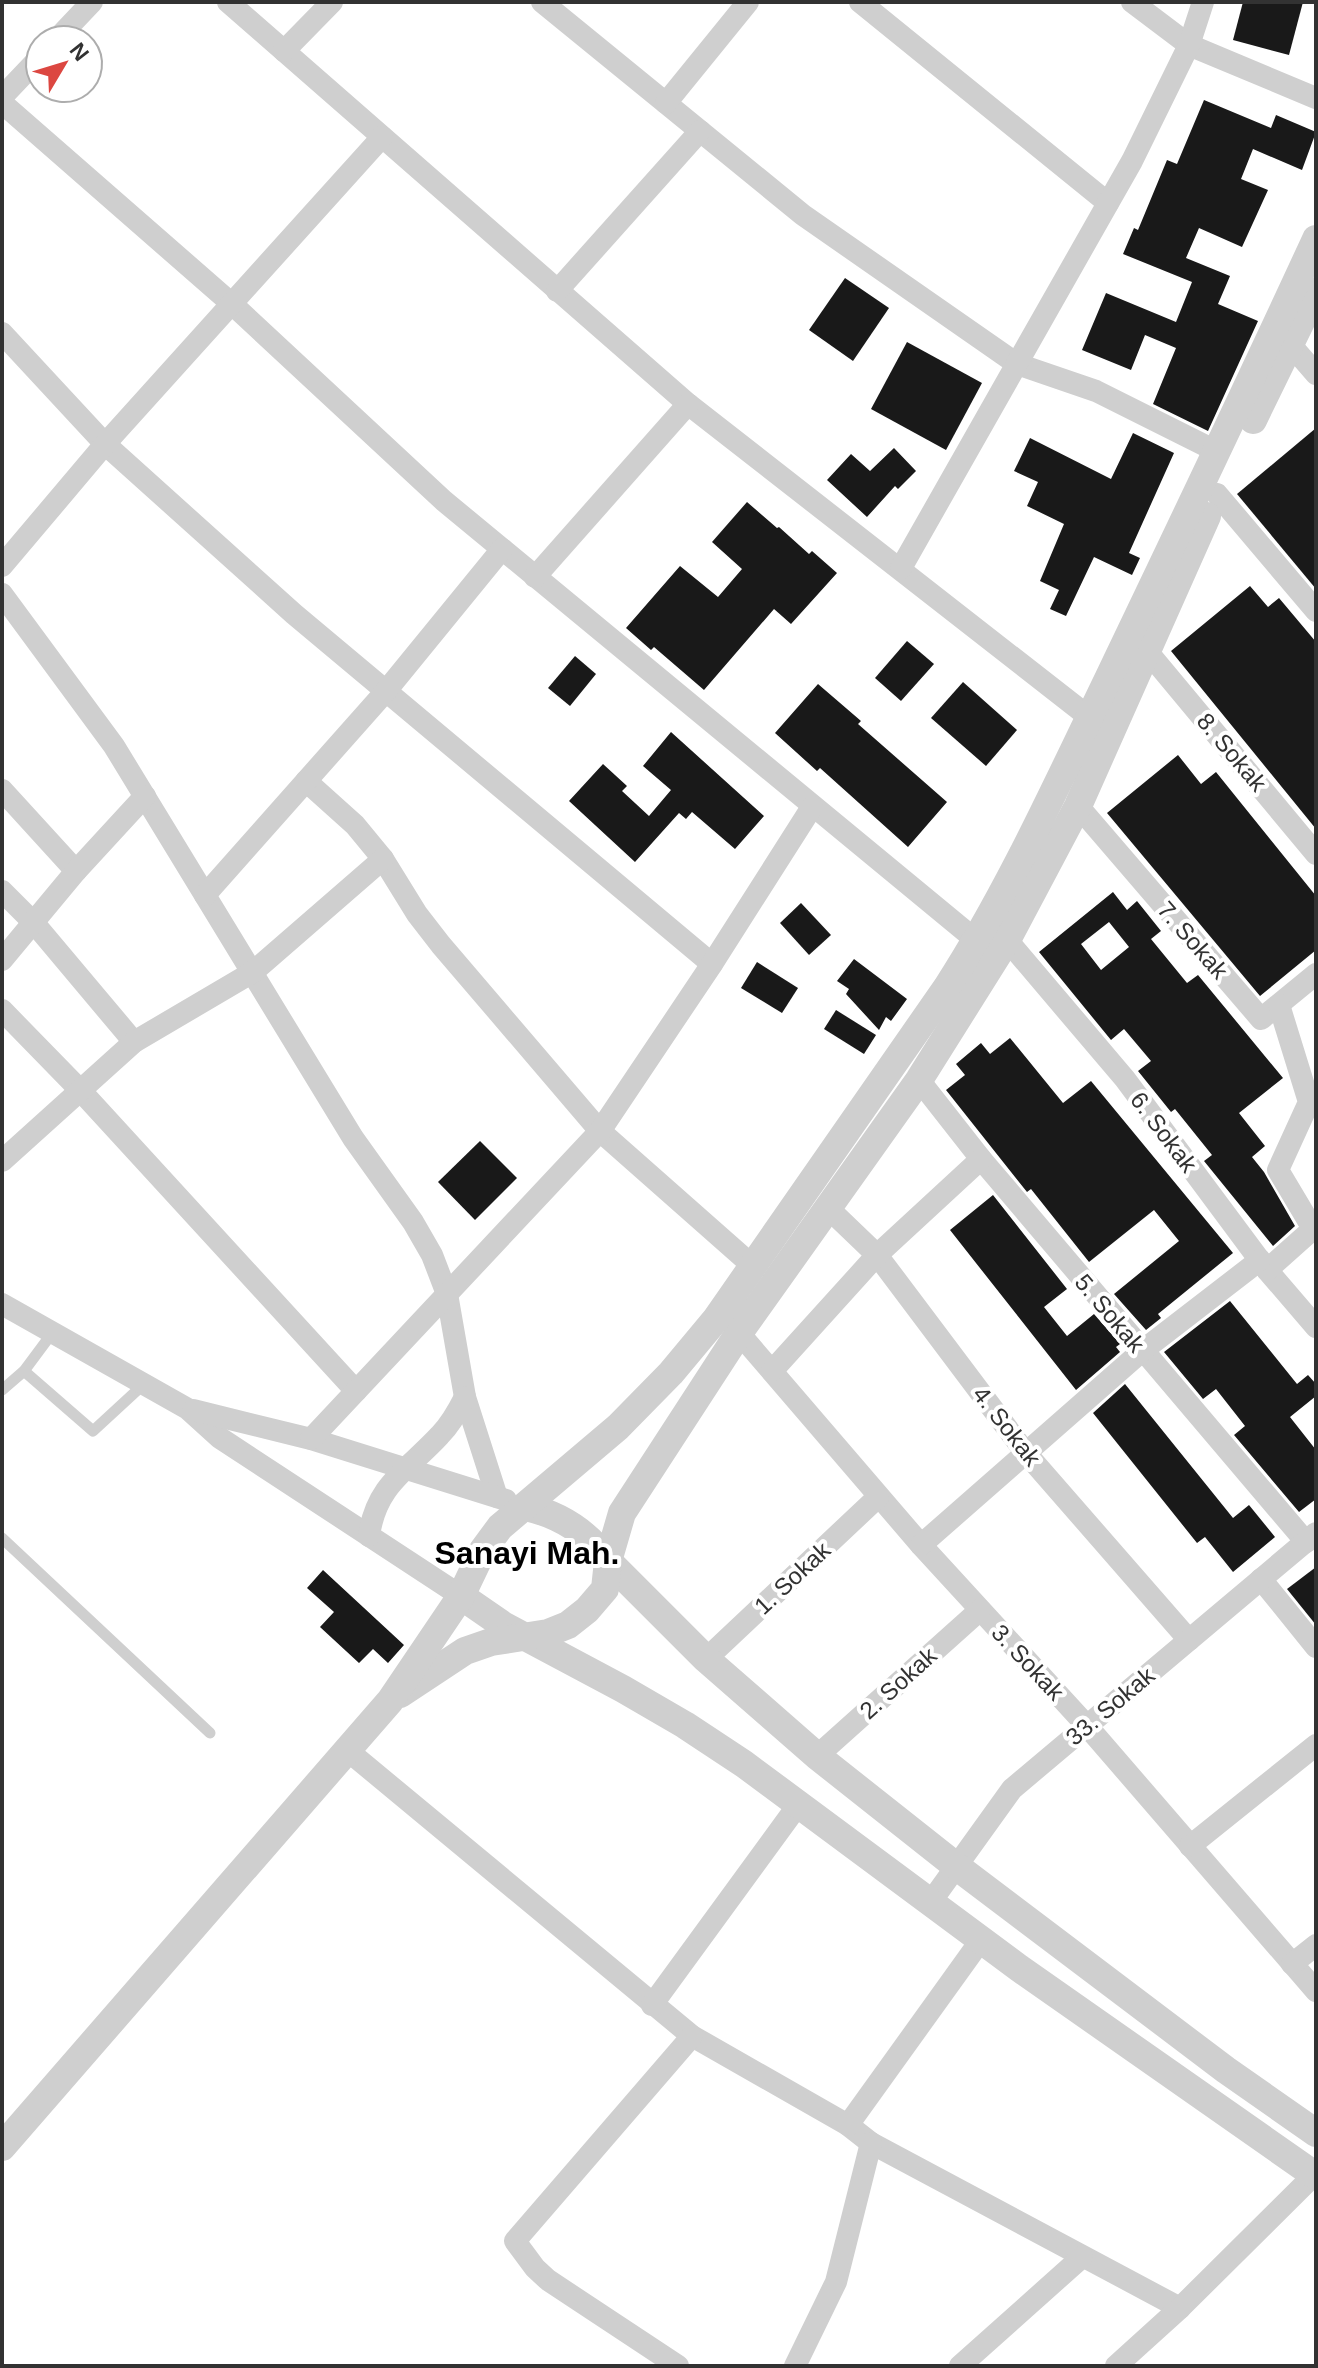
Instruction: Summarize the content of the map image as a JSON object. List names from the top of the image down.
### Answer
{
  "streets": {
    "street": [
      "8. Sokak",
      "7. Sokak",
      "6. Sokak",
      "5. Sokak",
      "4. Sokak",
      "1. Sokak",
      "3. Sokak",
      "2. Sokak",
      "33. Sokak"
    ]
  },
  "crossings": [
    ["5. Sokak", "33. Sokak"],
    ["4. Sokak", "33. Sokak"],
    ["1. Sokak", "3. Sokak"],
    ["3. Sokak", "2. Sokak"],
    ["3. Sokak", "33. Sokak"]
  ],
  "districts": ["Sanayi Mah."],
  "north": "top right"
}
